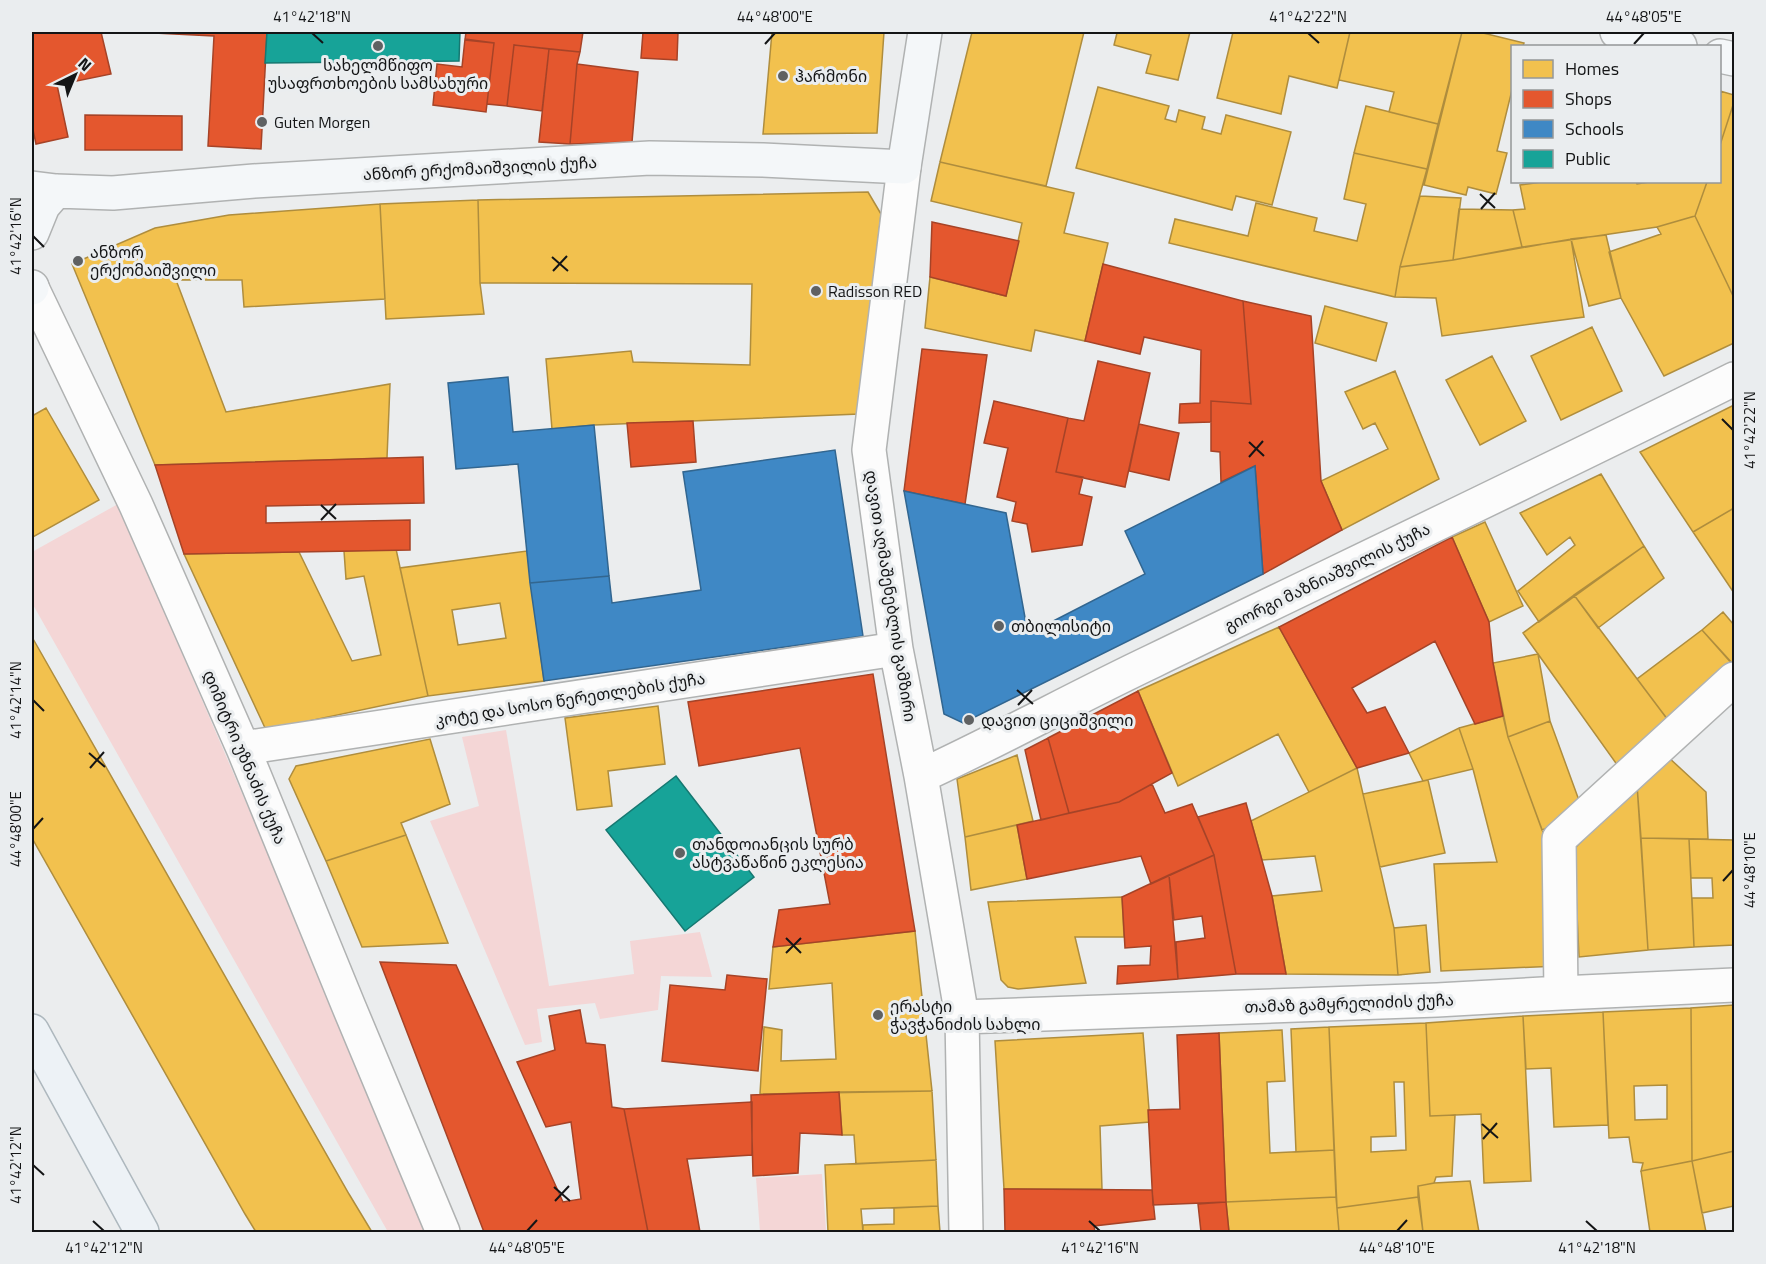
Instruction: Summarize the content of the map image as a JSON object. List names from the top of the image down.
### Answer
{
  "streets": {
    "main road": ["ანზორ ერქომაიშვილის ქუჩა", "დავით აღმაშენებლის გამზირი"],
    "street": [
      "გიორგი მაზნიაშვილის ქუჩა",
      "კოტე და სოსო წერეთლების ქუჩა",
      "დიმიტრი უზნაძის ქუჩა",
      "თამაზ გამყრელიძის ქუჩა"
    ]
  },
  "crossings": [
    ["ანზორ ერქომაიშვილის ქუჩა", "დავით აღმაშენებლის გამზირი"],
    ["გიორგი მაზნიაშვილის ქუჩა", "დავით აღმაშენებლის გამზირი"],
    ["დავით აღმაშენებლის გამზირი", "კოტე და სოსო წერეთლების ქუჩა"],
    ["დავით აღმაშენებლის გამზირი", "თამაზ გამყრელიძის ქუჩა"],
    ["კოტე და სოსო წერეთლების ქუჩა", "დიმიტრი უზნაძის ქუჩა"]
  ],
  "places": [
    "სახელმწიფო უსაფრთხოების სამსახური",
    "ჰარმონი",
    "Guten Morgen",
    "ანზორ ერქომაიშვილი",
    "Radisson RED",
    "თბილისიტი",
    "დავით ციციშვილი",
    "თანდოიანცის სურბ ასტვაწაწინ ეკლესია",
    "ერასტი ჭავჭანიძის სახლი"
  ],
  "legend": [
    "Homes",
    "Shops",
    "Schools",
    "Public"
  ],
  "north": "top right",
  "coordinates": [
    "41°42'18\"N",
    "44°48'00\"E",
    "41°42'22\"N",
    "44°48'05\"E",
    "41°42'16\"N",
    "41°42'14\"N",
    "44°48'10\"E",
    "41°42'12\"N"
  ]
}
